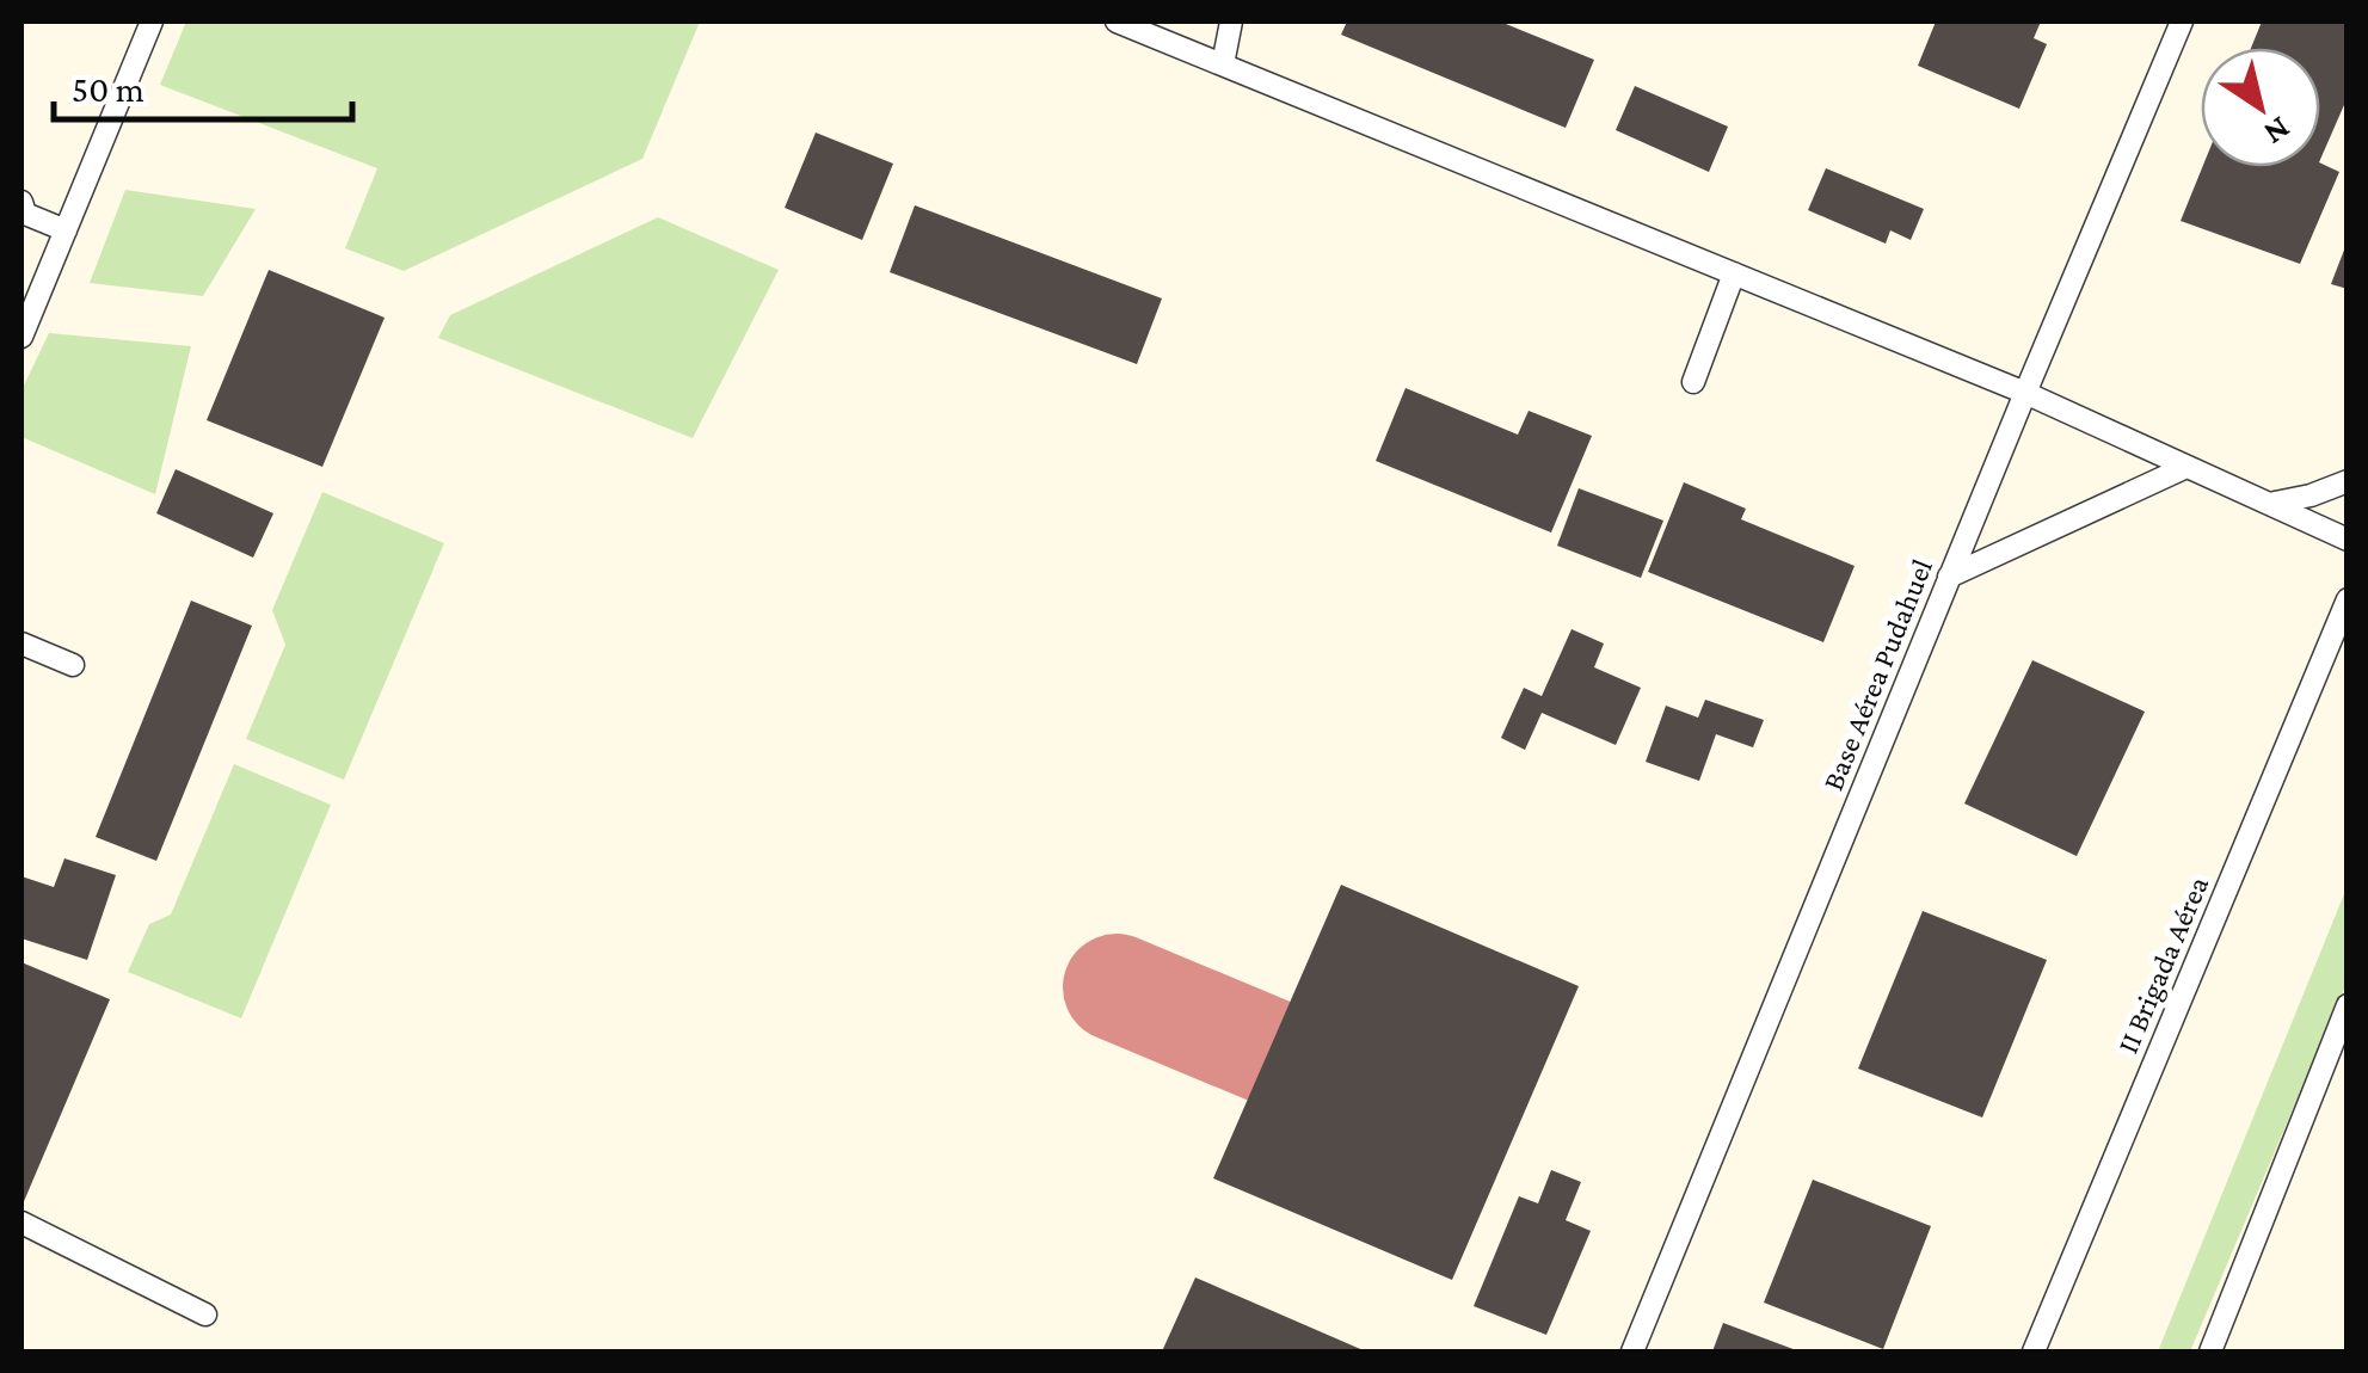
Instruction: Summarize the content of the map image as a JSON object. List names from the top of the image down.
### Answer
{
  "streets": {
    "lane": ["Base Aérea Pudahuel", "II Brigada Aérea"]
  },
  "scale_bar": "50 m",
  "north": "bottom right"
}
